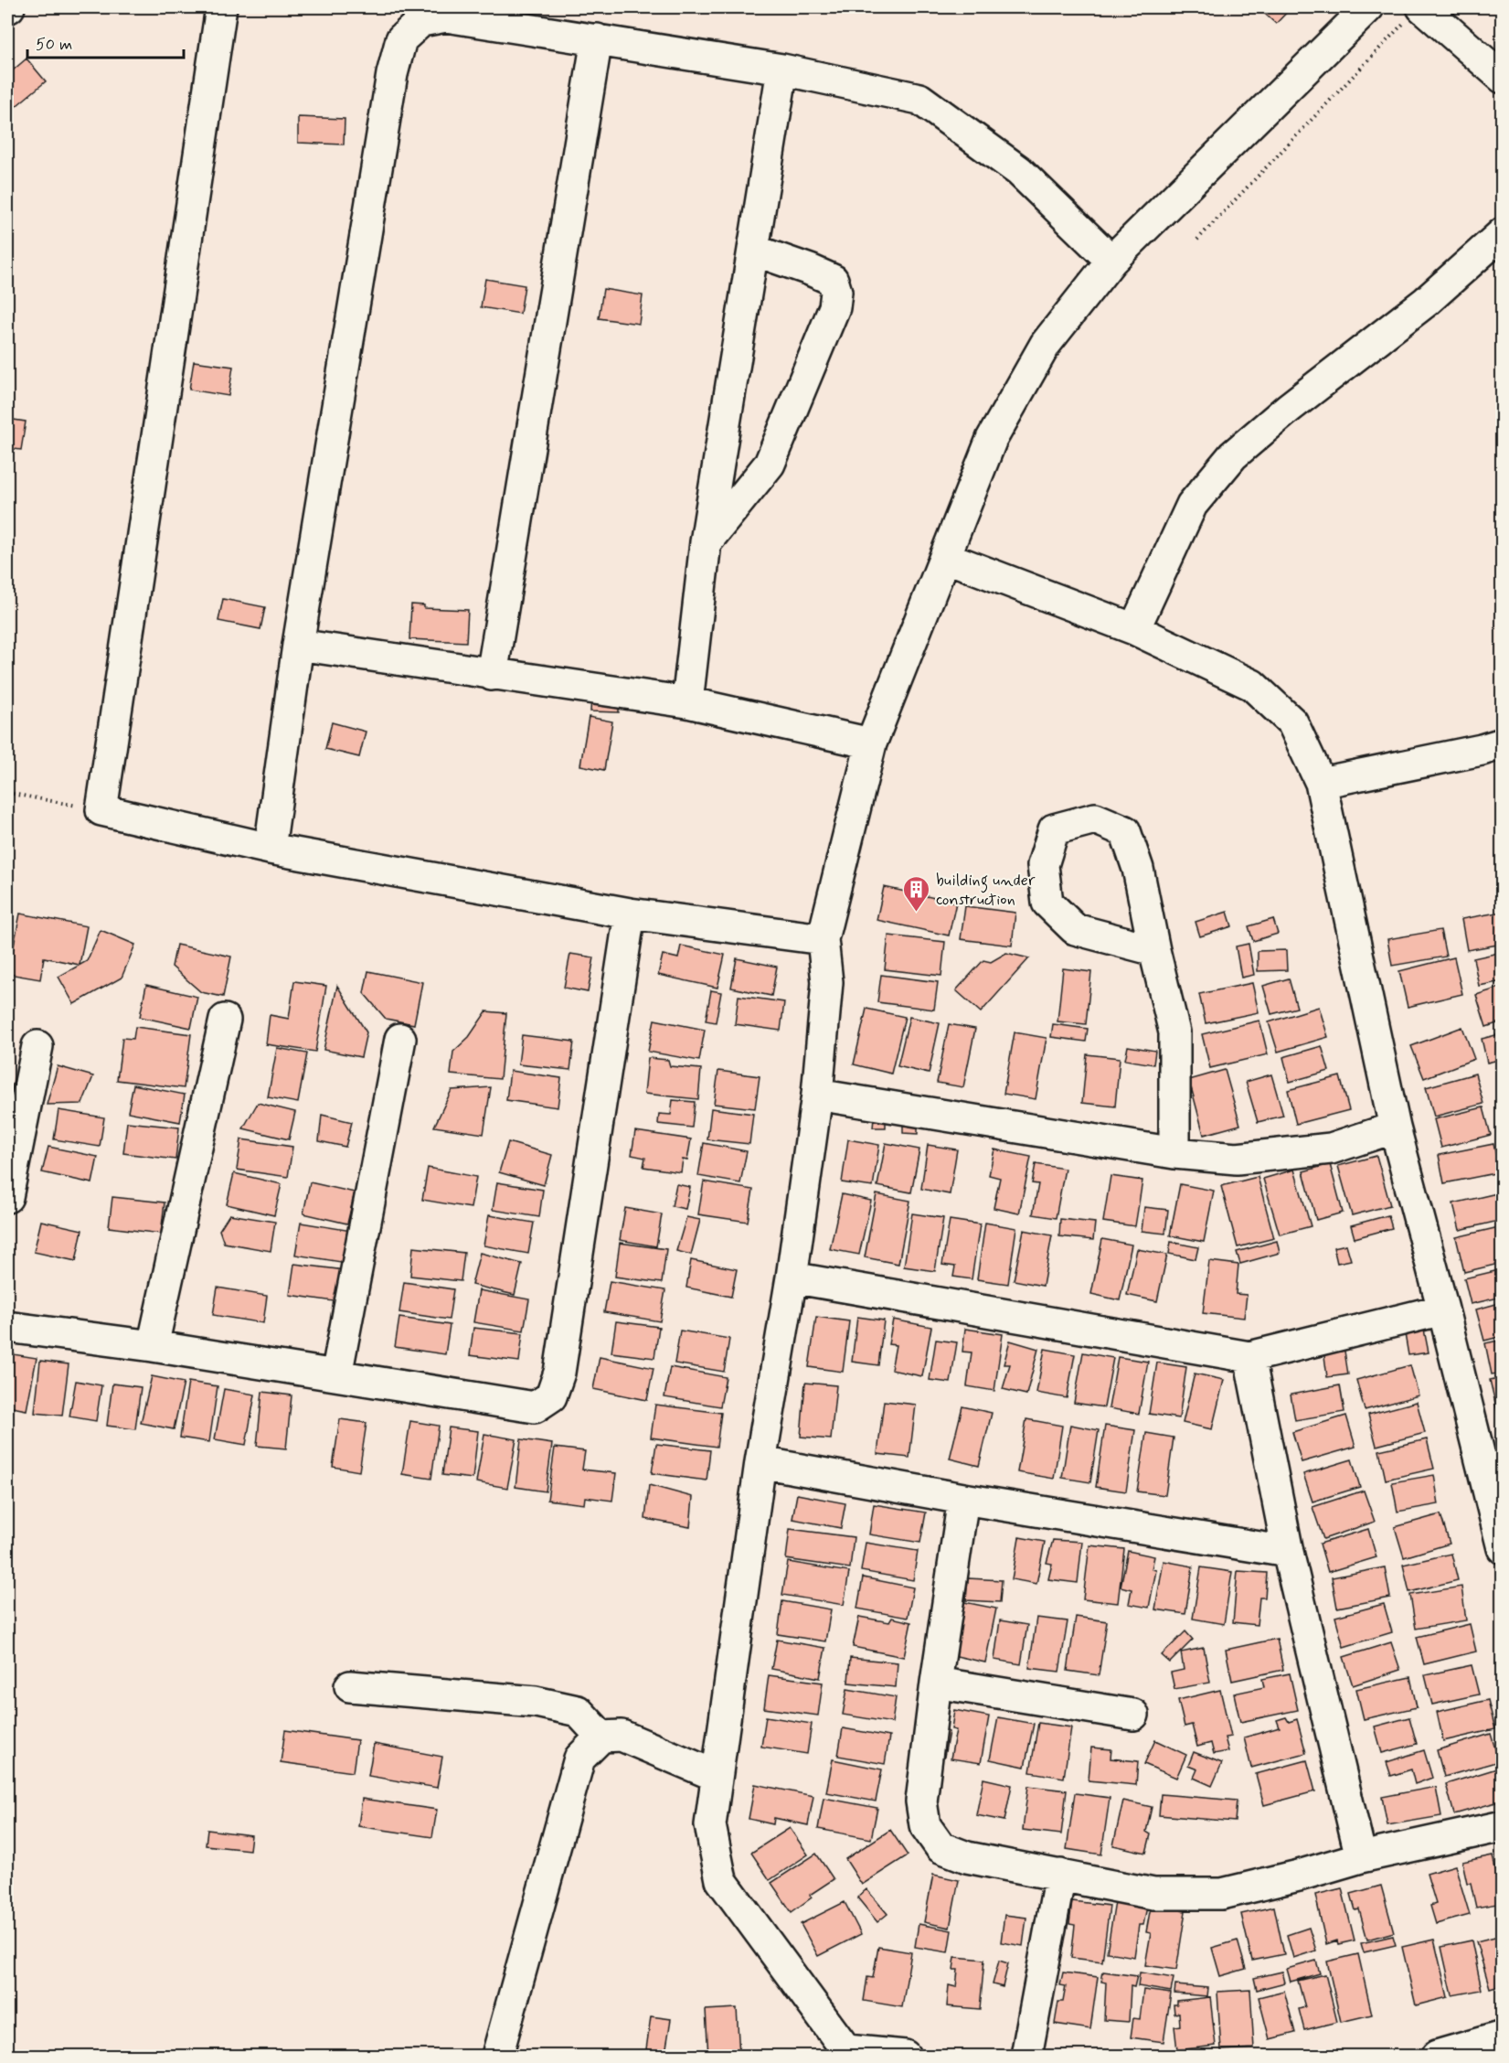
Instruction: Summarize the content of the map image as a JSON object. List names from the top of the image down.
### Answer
{
  "places": {
    "building": ["building under construction"]
  },
  "scale_bar": "50 m"
}
